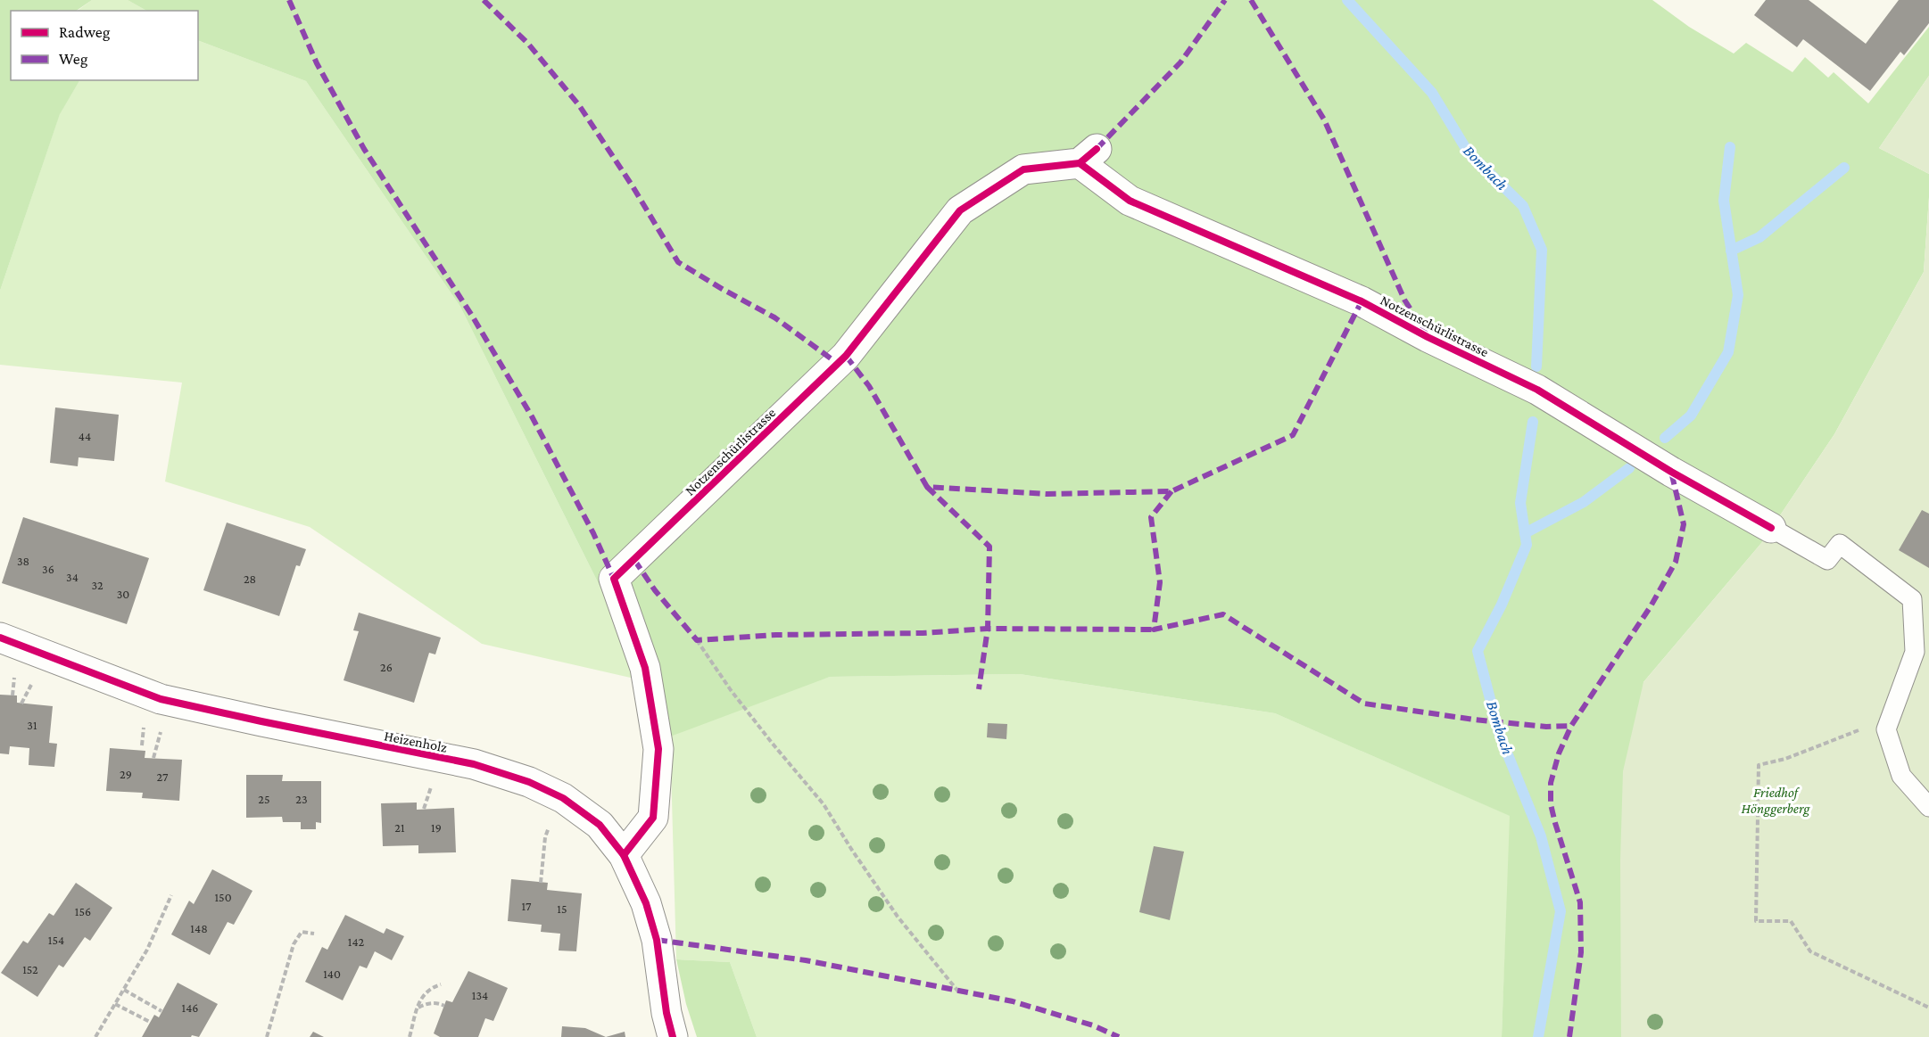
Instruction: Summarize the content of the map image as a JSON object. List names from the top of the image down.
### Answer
{
  "streets": {
    "street": ["Notzenschürlistrasse", "Heizenholz"]
  },
  "crossings": [
    ["Notzenschürlistrasse", "Heizenholz"]
  ],
  "water": ["Bombach"],
  "parks": ["Friedhof Hönggerberg"],
  "house_numbers": [
    "44",
    "38",
    "36",
    "34",
    "28",
    "32",
    "30",
    "26",
    "31",
    "29",
    "27",
    "25",
    "23",
    "21",
    "19",
    "150",
    "17",
    "15",
    "156",
    "148",
    "154",
    "142",
    "152",
    "140",
    "134",
    "146"
  ],
  "legend": ["Radweg", "Weg"]
}
